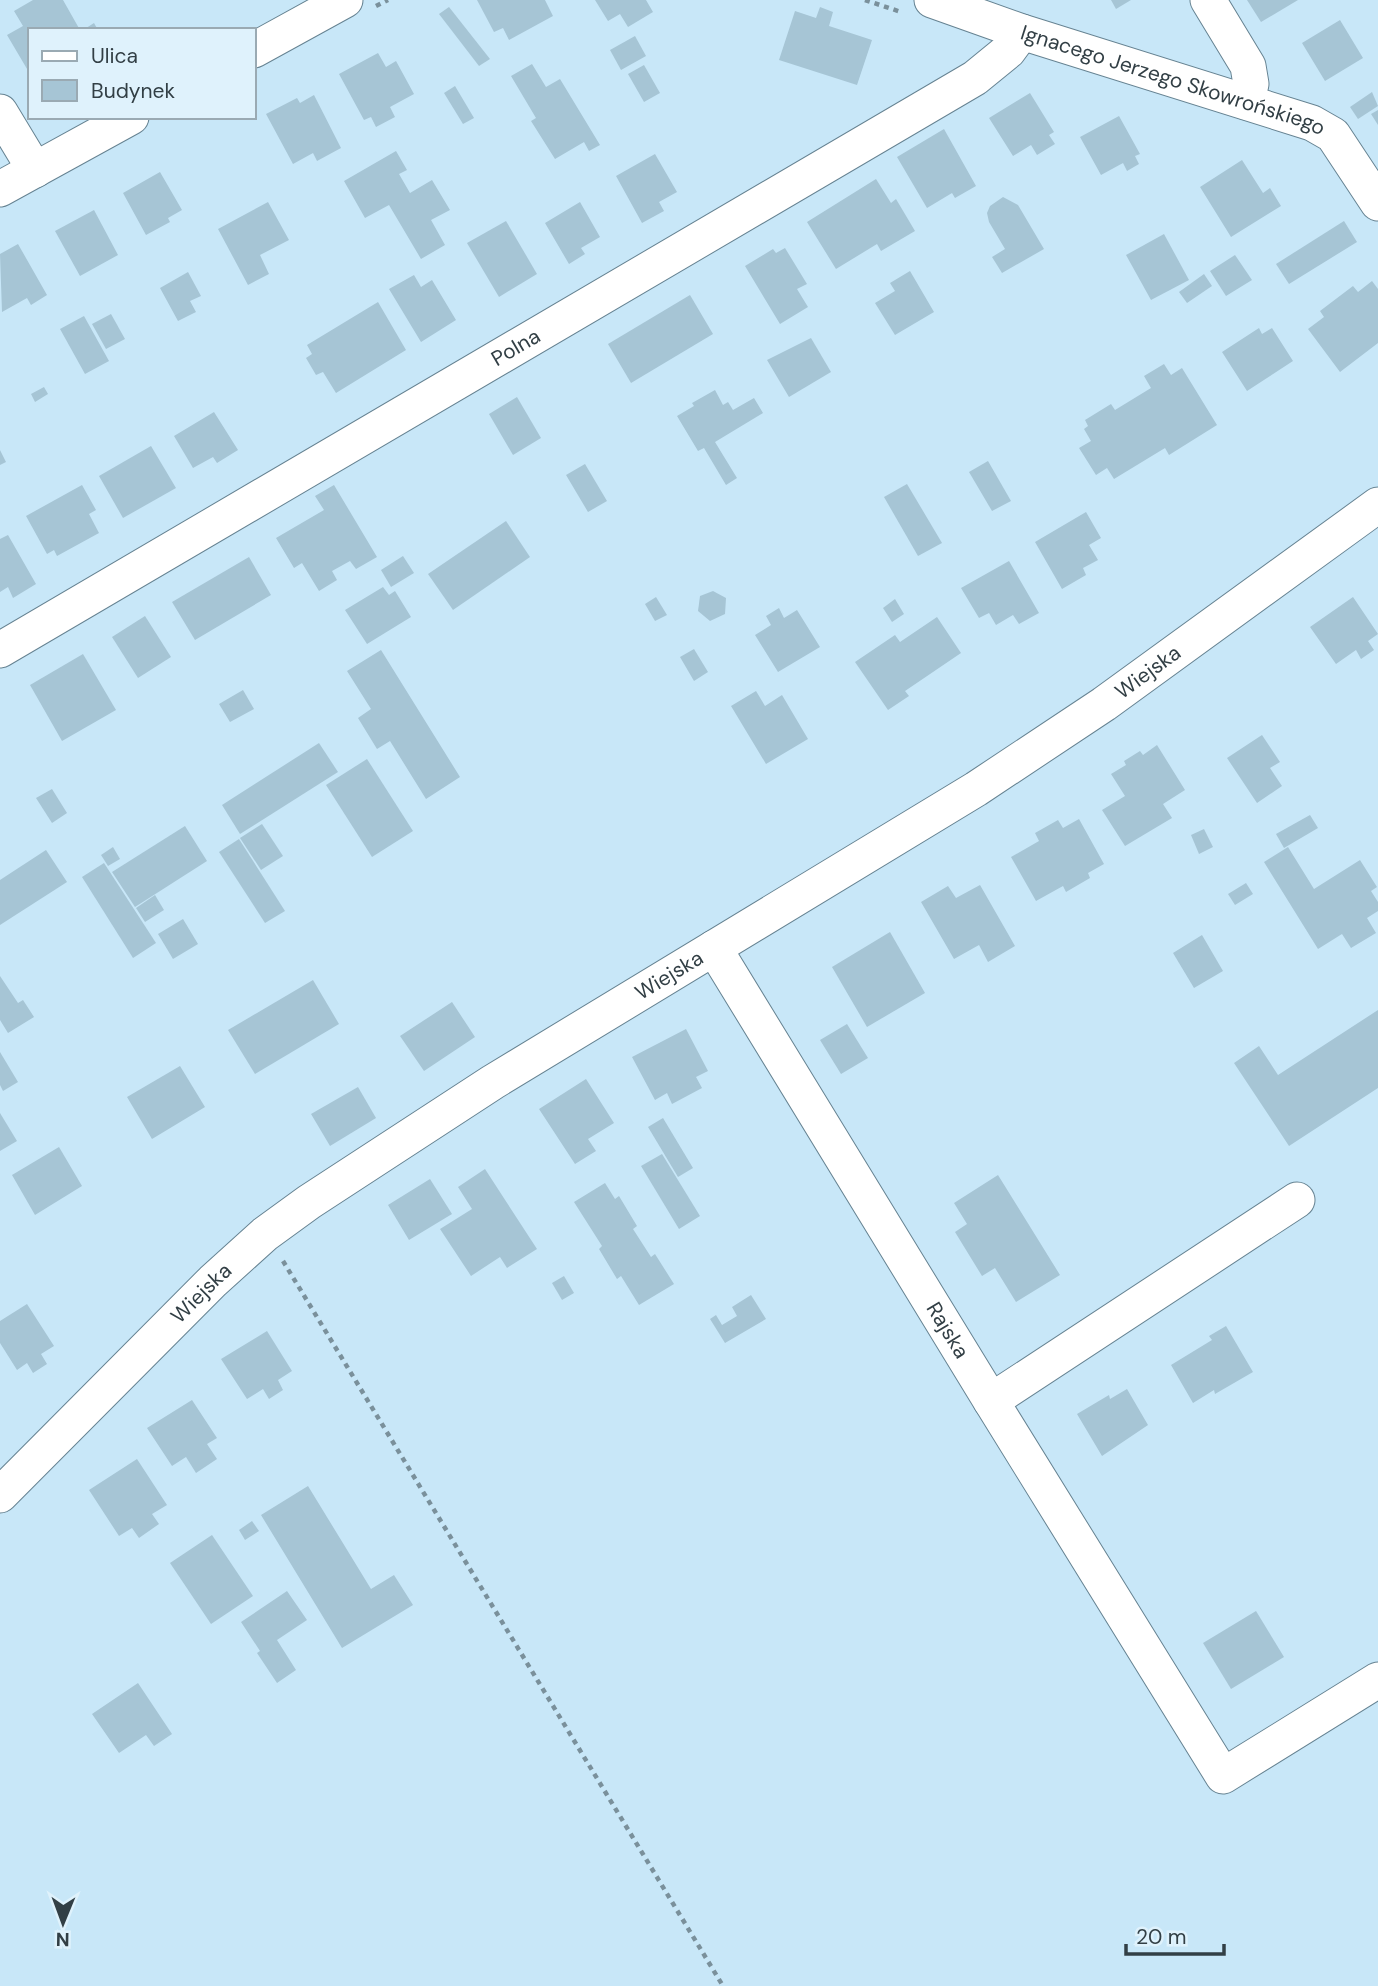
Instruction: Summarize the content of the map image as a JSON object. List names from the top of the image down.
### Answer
{
  "streets": {
    "street": [
      "Ignacego Jerzego Skowrońskiego",
      "Polna",
      "Wiejska",
      "Rajska"
    ]
  },
  "crossings": [
    ["Ignacego Jerzego Skowrońskiego", "Polna"],
    ["Wiejska", "Rajska"]
  ],
  "legend": ["Ulica", "Budynek"],
  "scale_bar": "20 m",
  "north": "bottom"
}
